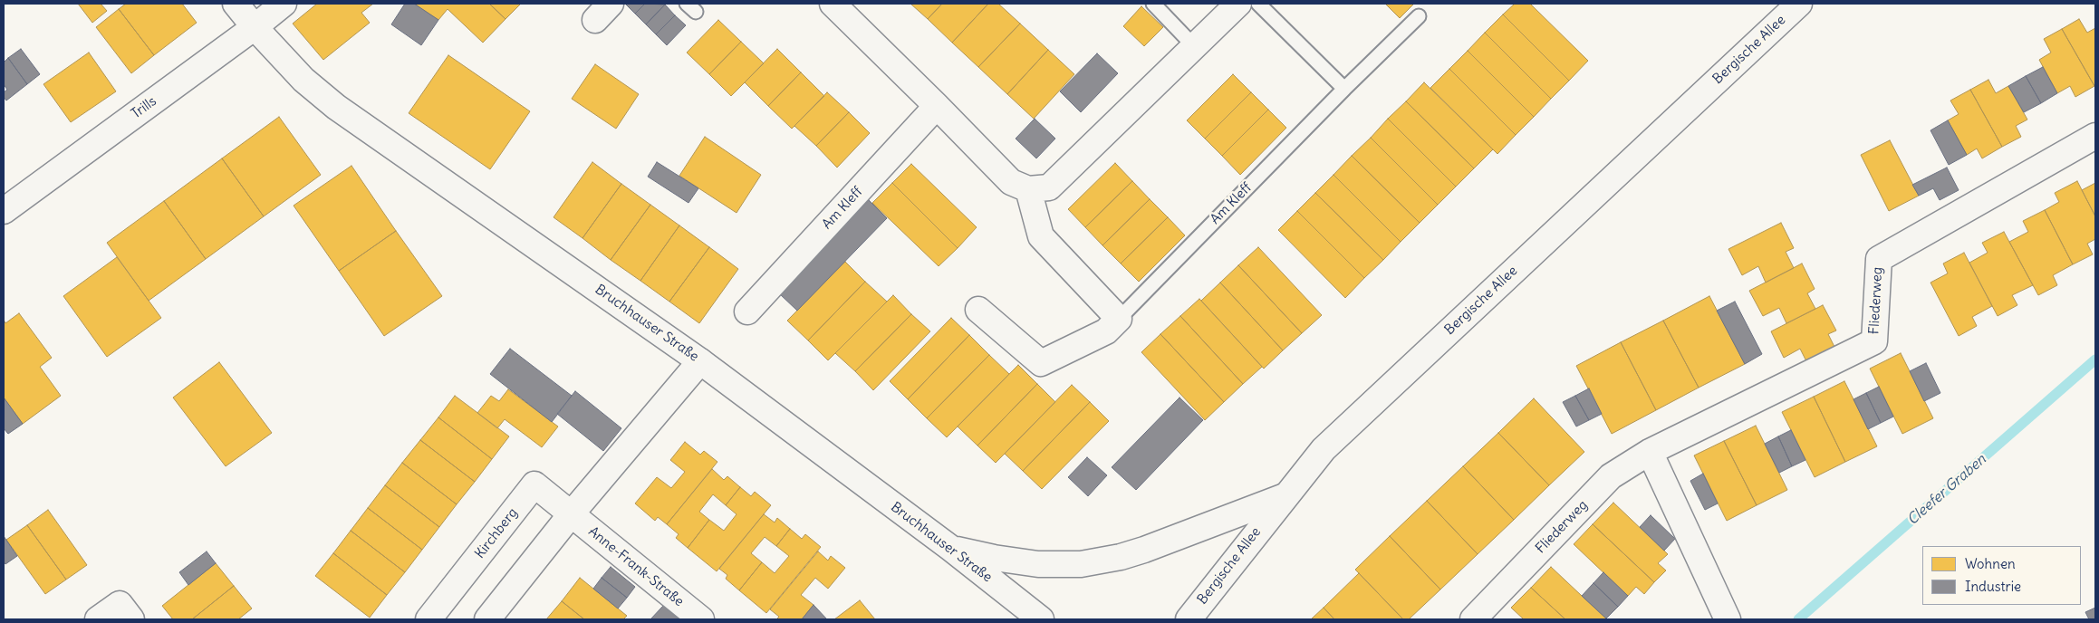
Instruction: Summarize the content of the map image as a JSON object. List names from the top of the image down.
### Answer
{
  "streets": {
    "street": [
      "Bergische Allee",
      "Trills",
      "Am Kleff",
      "Fliederweg",
      "Bruchhauser Straße",
      "Kirchberg",
      "Anne-Frank-Straße"
    ]
  },
  "crossings": [
    ["Trills", "Bruchhauser Straße"],
    ["Kirchberg", "Anne-Frank-Straße"]
  ],
  "water": ["Cleefer Graben"],
  "legend": ["Wohnen", "Industrie"]
}
